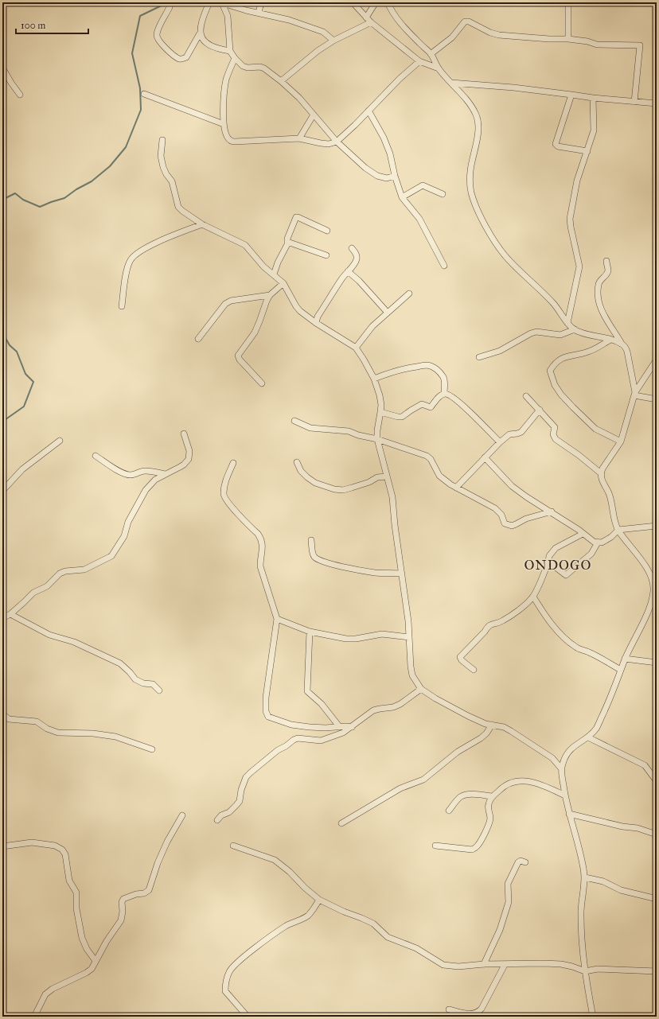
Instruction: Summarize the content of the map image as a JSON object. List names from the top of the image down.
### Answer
{
  "districts": ["ONDOGO"],
  "scale_bar": "100 m"
}
